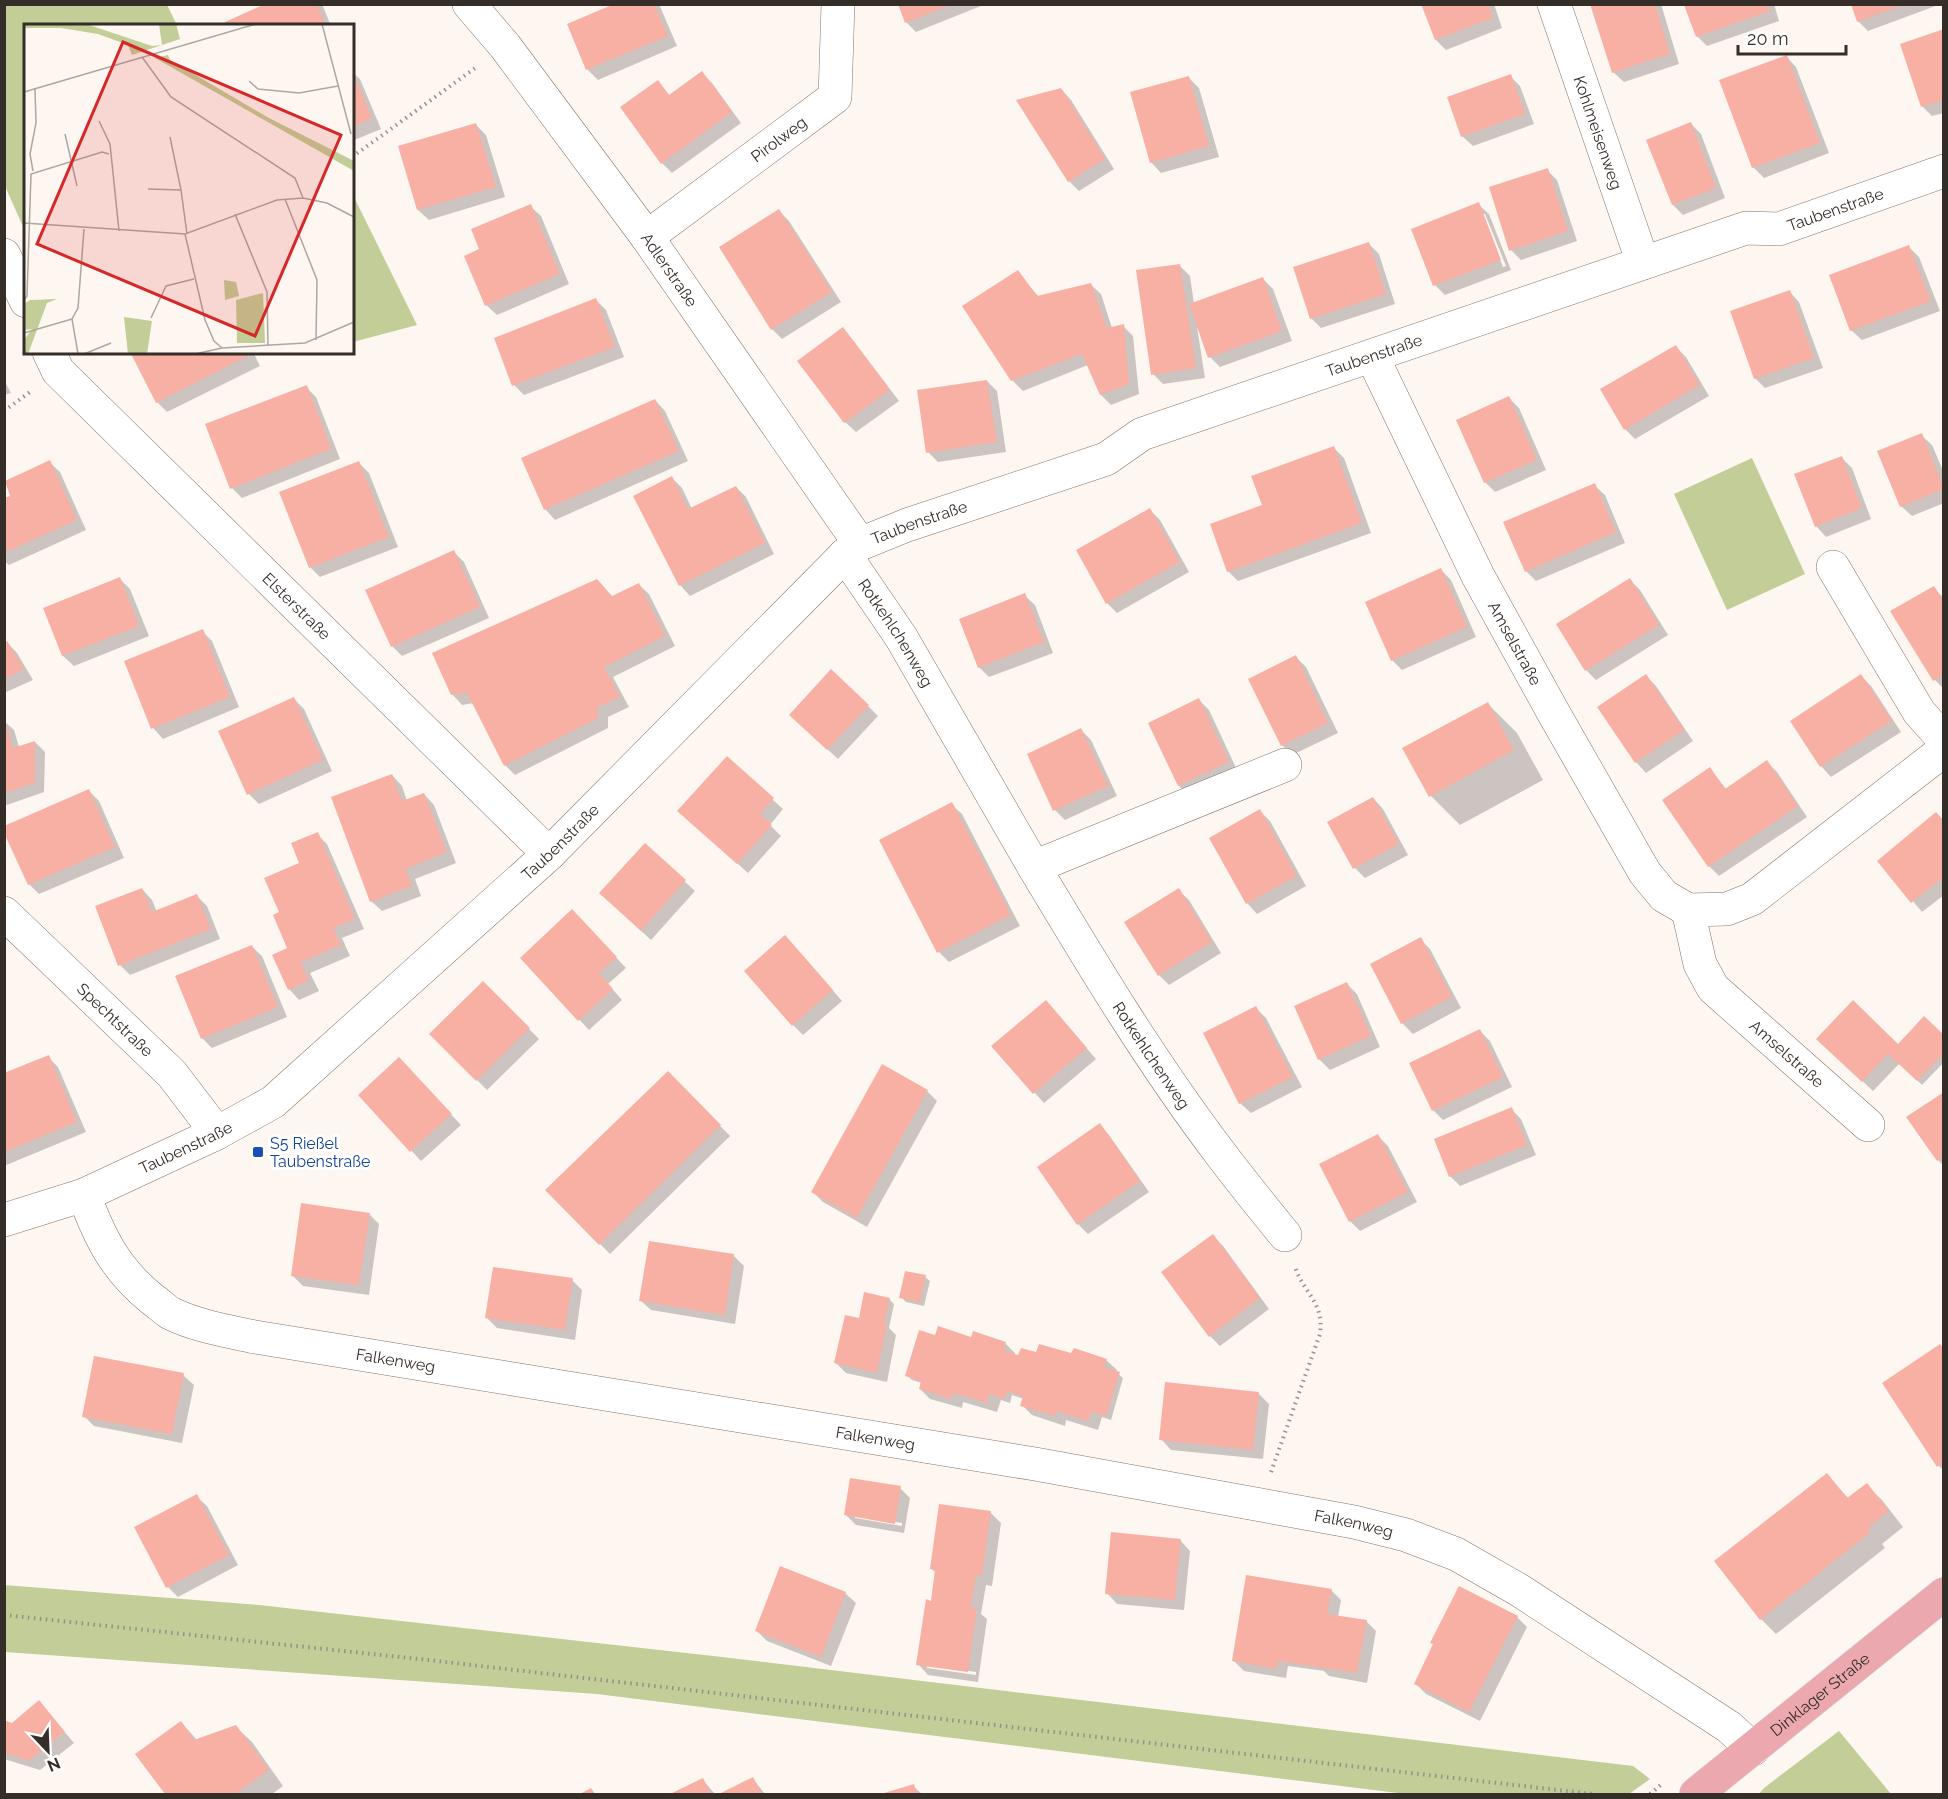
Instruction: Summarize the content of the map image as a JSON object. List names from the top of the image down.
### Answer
{
  "streets": {
    "main road": ["Dinklager Straße"],
    "street": [
      "Kohlmeisenweg",
      "Pirolweg",
      "Taubenstraße",
      "Adlerstraße",
      "Elsterstraße",
      "Rotkehlchenweg",
      "Amselstraße",
      "Spechtstraße",
      "Falkenweg"
    ]
  },
  "crossings": [
    ["Kohlmeisenweg", "Taubenstraße"],
    ["Pirolweg", "Adlerstraße"],
    ["Taubenstraße", "Adlerstraße"],
    ["Taubenstraße", "Elsterstraße"],
    ["Taubenstraße", "Rotkehlchenweg"],
    ["Taubenstraße", "Amselstraße"],
    ["Taubenstraße", "Spechtstraße"],
    ["Taubenstraße", "Falkenweg"],
    ["Adlerstraße", "Rotkehlchenweg"],
    ["Falkenweg", "Dinklager Straße"]
  ],
  "places": {
    "transit": ["S5 Rießel Taubenstraße"]
  },
  "scale_bar": "20 m",
  "north": "bottom right"
}
